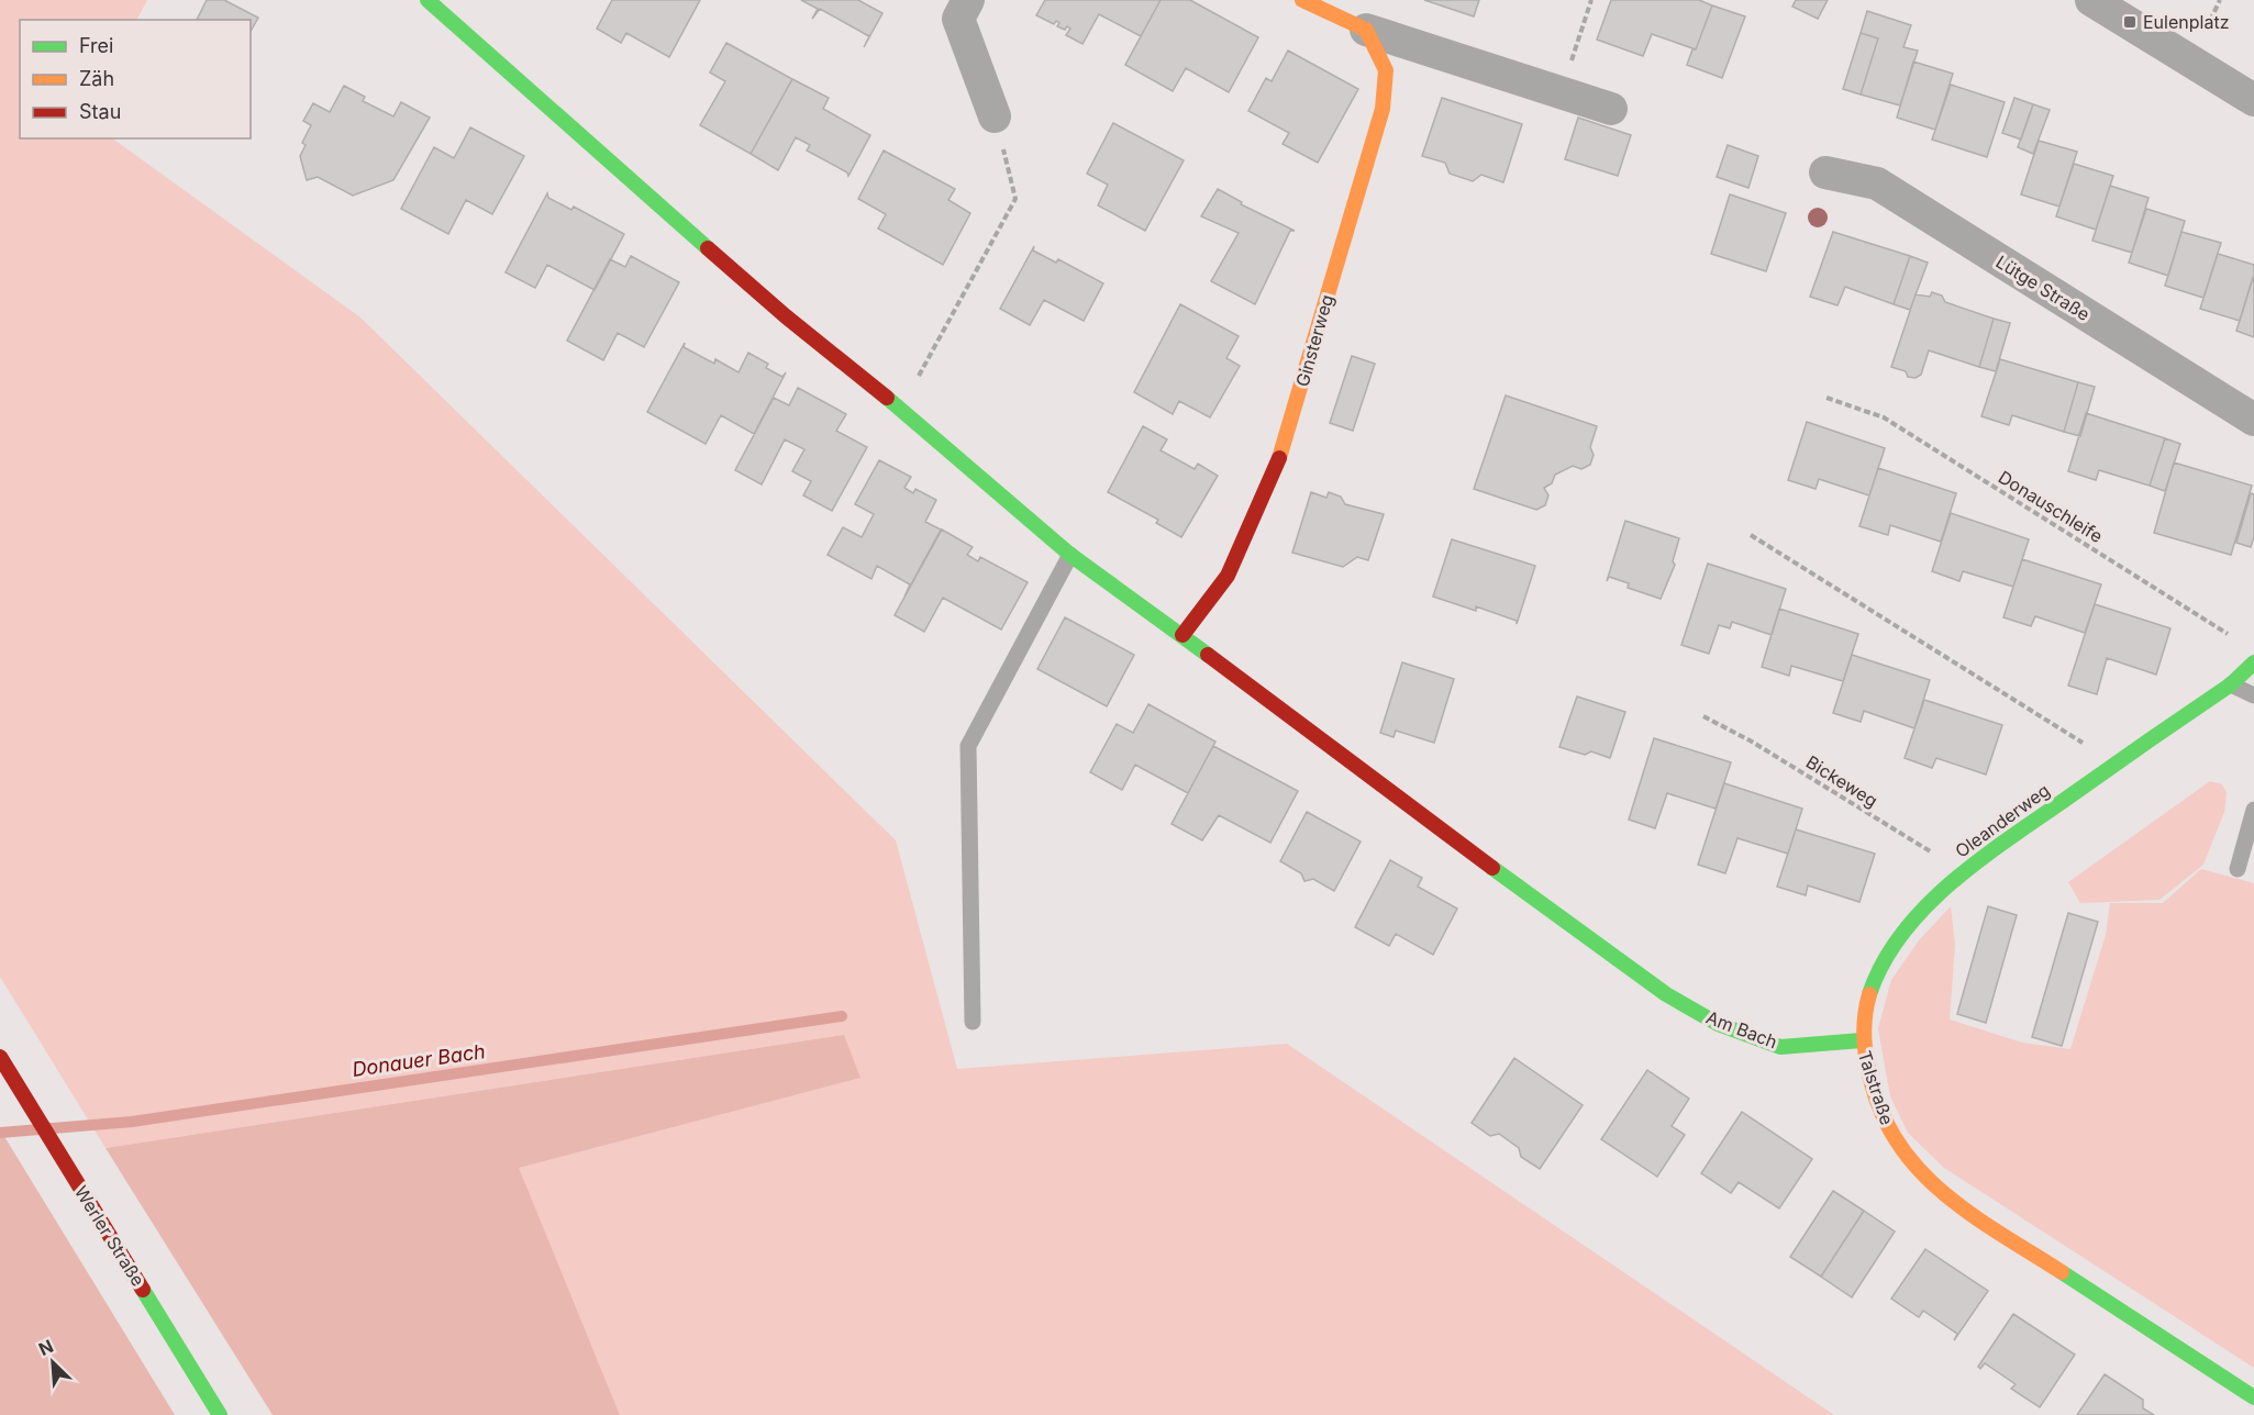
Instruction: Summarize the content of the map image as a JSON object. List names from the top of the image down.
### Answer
{
  "streets": {
    "street": [
      "Lütge Straße",
      "Ginsterweg",
      "Oleanderweg",
      "Am Bach",
      "Talstraße",
      "Werler Straße"
    ],
    "path": ["Donauschleife", "Bickeweg"]
  },
  "crossings": [
    ["Ginsterweg", "Am Bach"],
    ["Bickeweg", "Oleanderweg"],
    ["Oleanderweg", "Am Bach"],
    ["Oleanderweg", "Talstraße"],
    ["Am Bach", "Talstraße"]
  ],
  "water": ["Donauer Bach"],
  "places": {
    "transit": ["Eulenplatz"]
  },
  "legend": ["Frei", "Zäh", "Stau"],
  "north": "top left"
}
